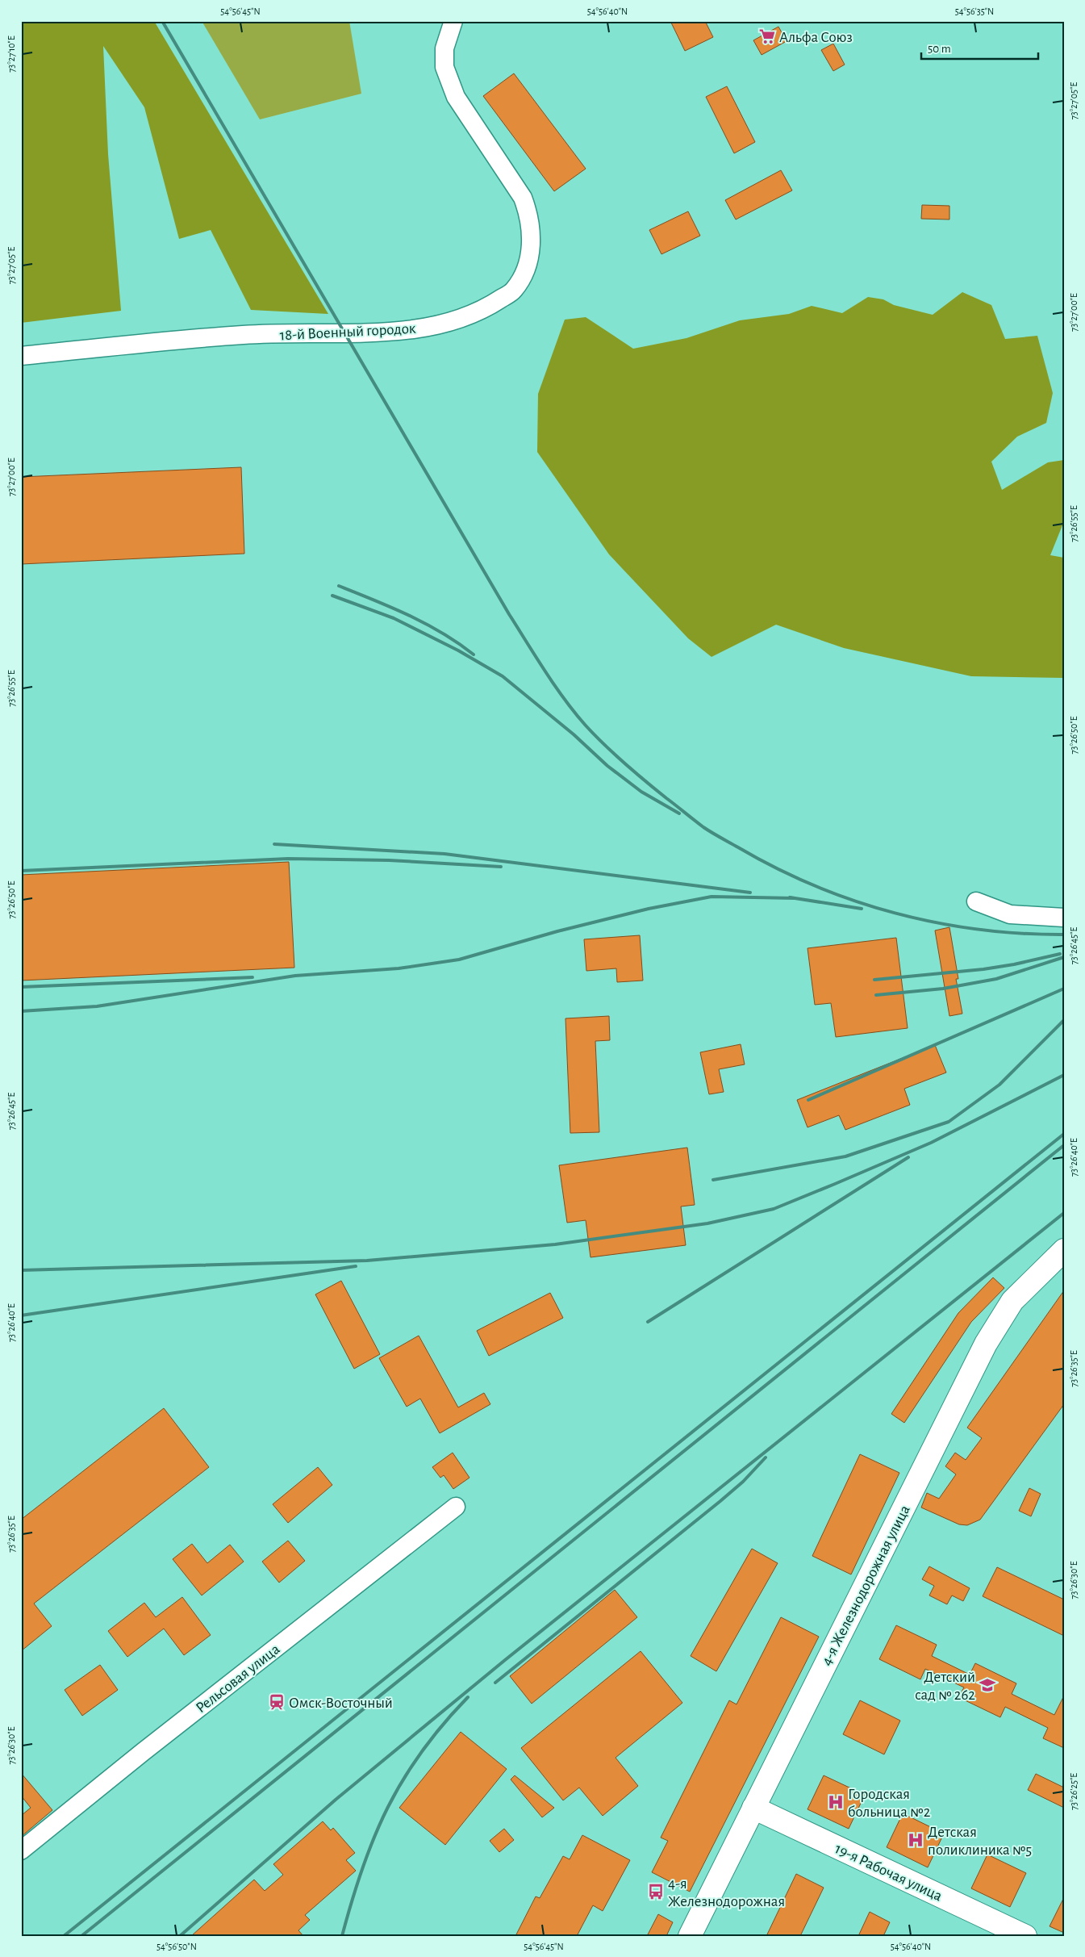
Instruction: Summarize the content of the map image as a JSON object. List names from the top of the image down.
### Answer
{
  "streets": {
    "main road": ["4-я Железнодорожная улица", "19-я Рабочая улица"],
    "street": ["18-й Военный городок", "Рельсовая улица"]
  },
  "crossings": [
    ["4-я Железнодорожная улица", "19-я Рабочая улица"]
  ],
  "places": {
    "supermarket": ["Альфа Союз"],
    "school or university": ["Детский сад № 262"],
    "station": ["Омск-Восточный"],
    "hospital": ["Городская больница №2", "Детская поликлиника №5"],
    "bus stop": ["4-я Железнодорожная"]
  },
  "scale_bar": "50 m",
  "coordinates": [
    "54°56'45\"N",
    "54°56'40\"N",
    "54°56'35\"N",
    "73°27'10\"E",
    "73°27'05\"E",
    "73°27'00\"E",
    "73°26'55\"E",
    "73°26'50\"E",
    "73°26'45\"E",
    "73°26'40\"E",
    "73°26'35\"E",
    "73°26'30\"E",
    "73°26'25\"E",
    "54°56'50\"N"
  ]
}
